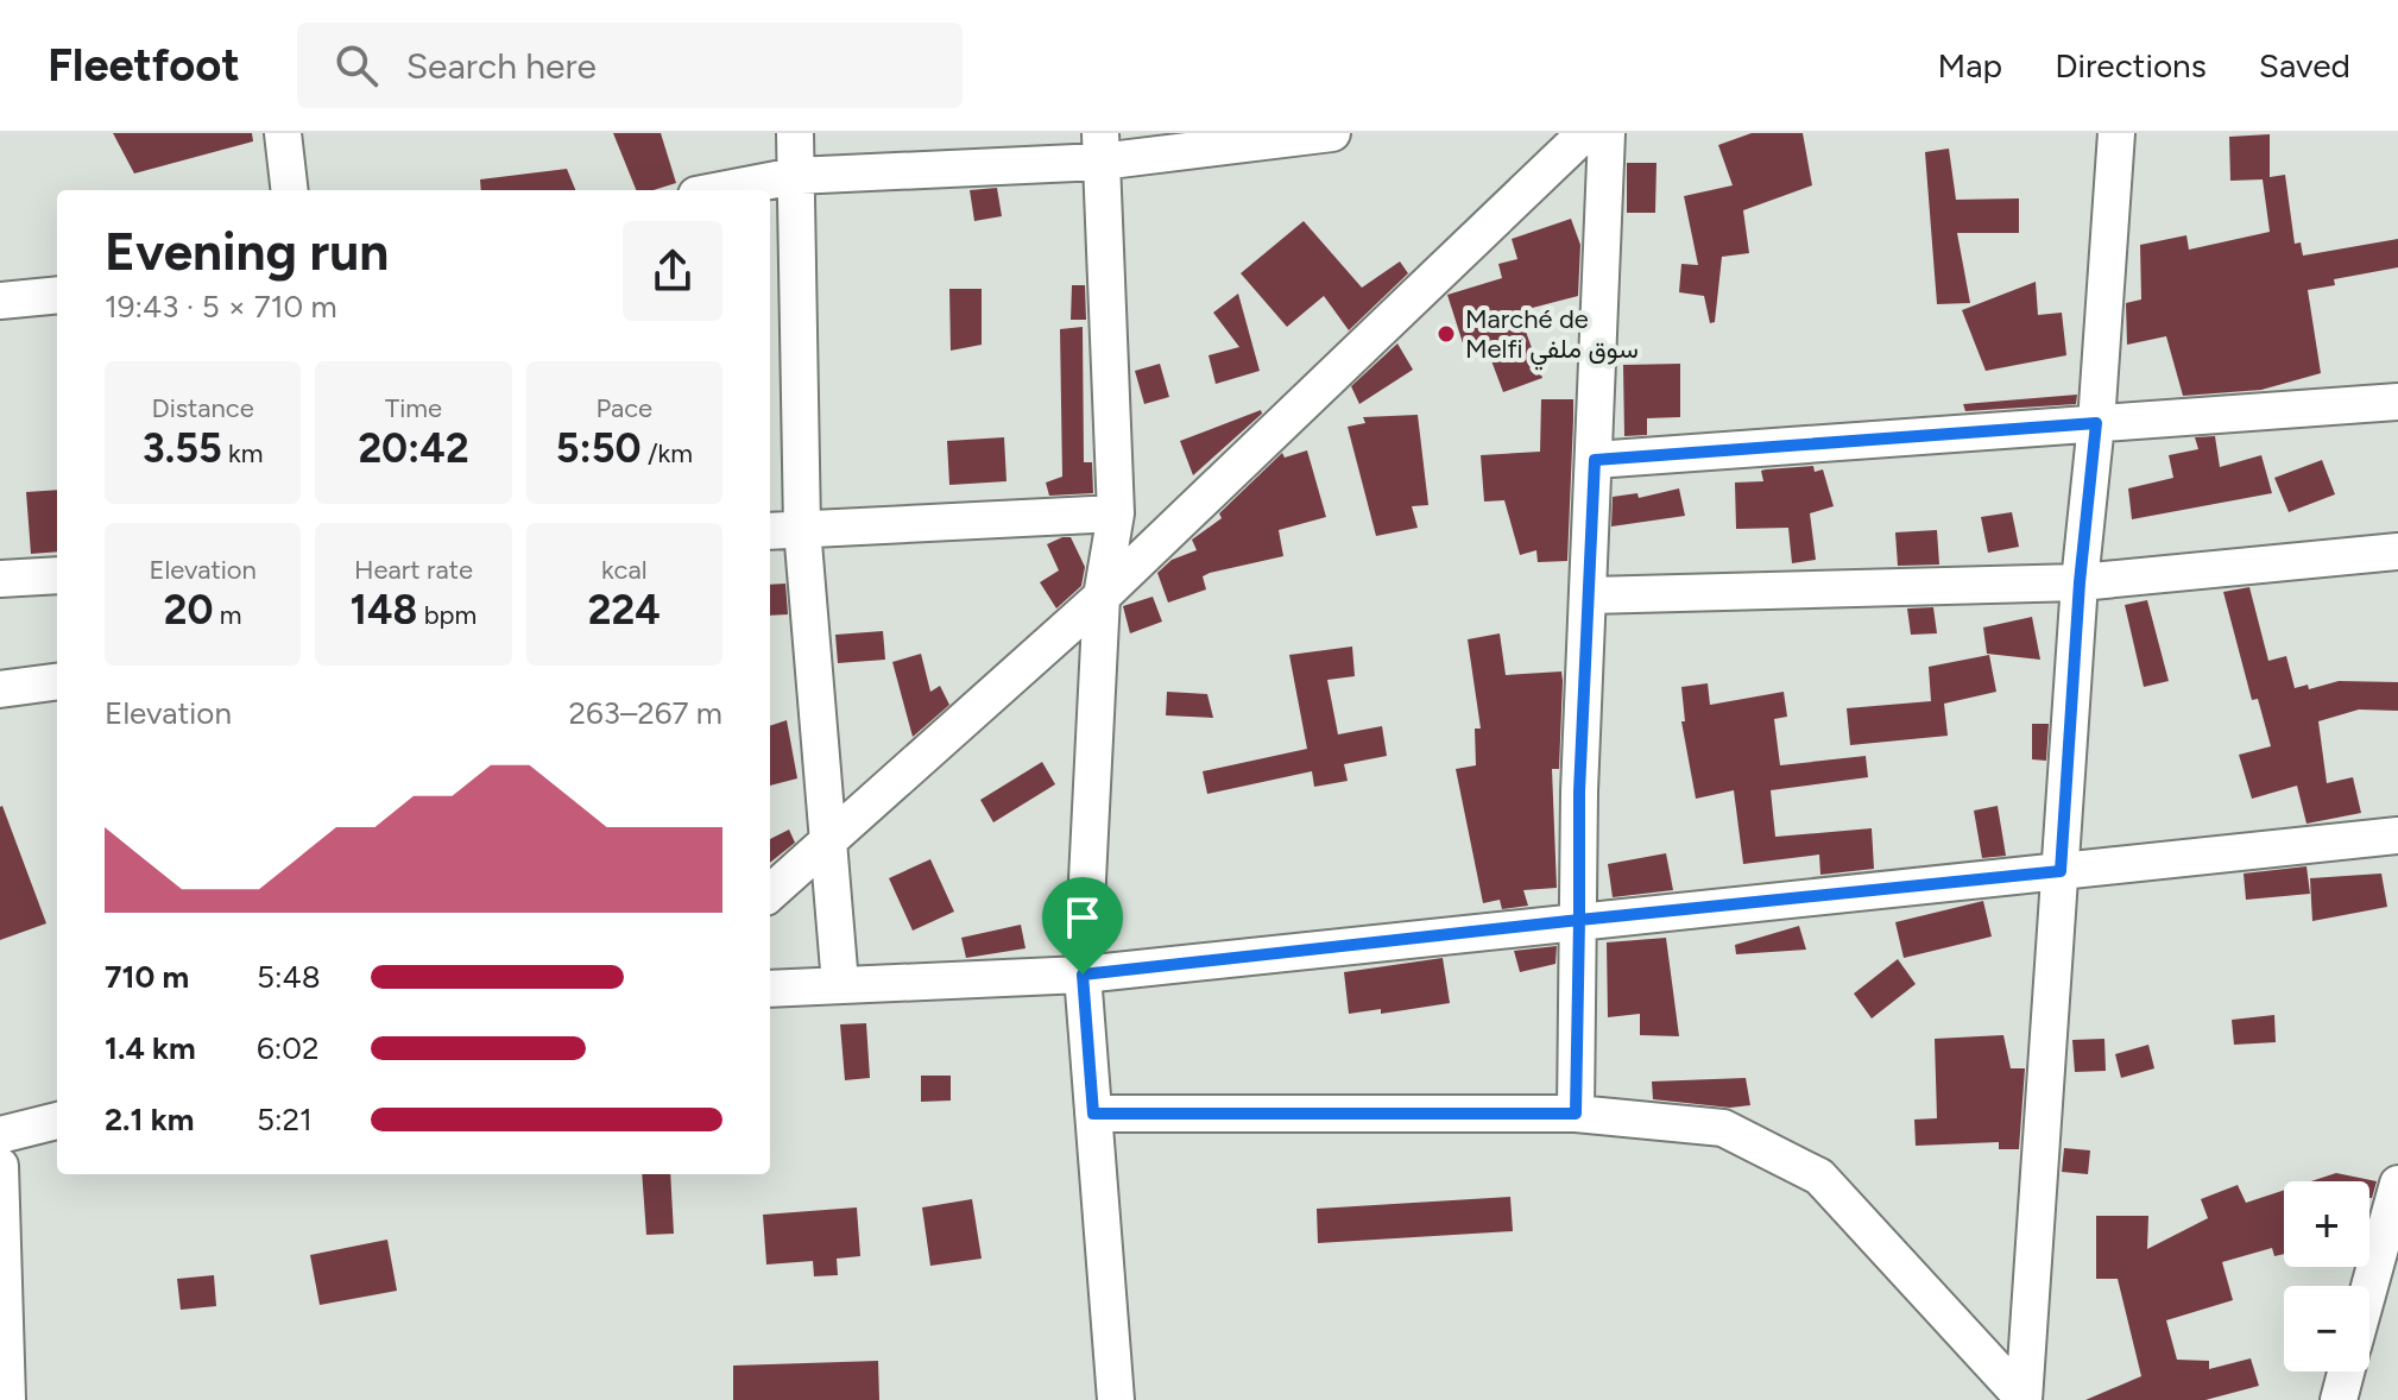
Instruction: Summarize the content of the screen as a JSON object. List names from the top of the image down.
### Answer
{
  "places": ["Marché de Melfi سوق ملفي"],
  "page": {
    "header": "Fleetfoot",
    "search": "Search here",
    "nav": ["Map", "Directions", "Saved"],
    "heading": ["Evening run", "19:43 · 5 × 710 m"],
    "stats": [
      ["Distance", "3.55 km"],
      ["Time", "20:42"],
      ["Pace", "5:50 /km"],
      ["Elevation", "20 m"],
      ["Heart rate", "148 bpm"],
      ["kcal", "224"]
    ],
    "chart": ["Elevation", "263–267 m"],
    "list": [
      {
        "name": "710 m",
        "note": "5:48"
      },
      {
        "name": "1.4 km",
        "note": "6:02"
      },
      {
        "name": "2.1 km",
        "note": "5:21"
      }
    ],
    "map_buttons": ["+", "−"]
  }
}
